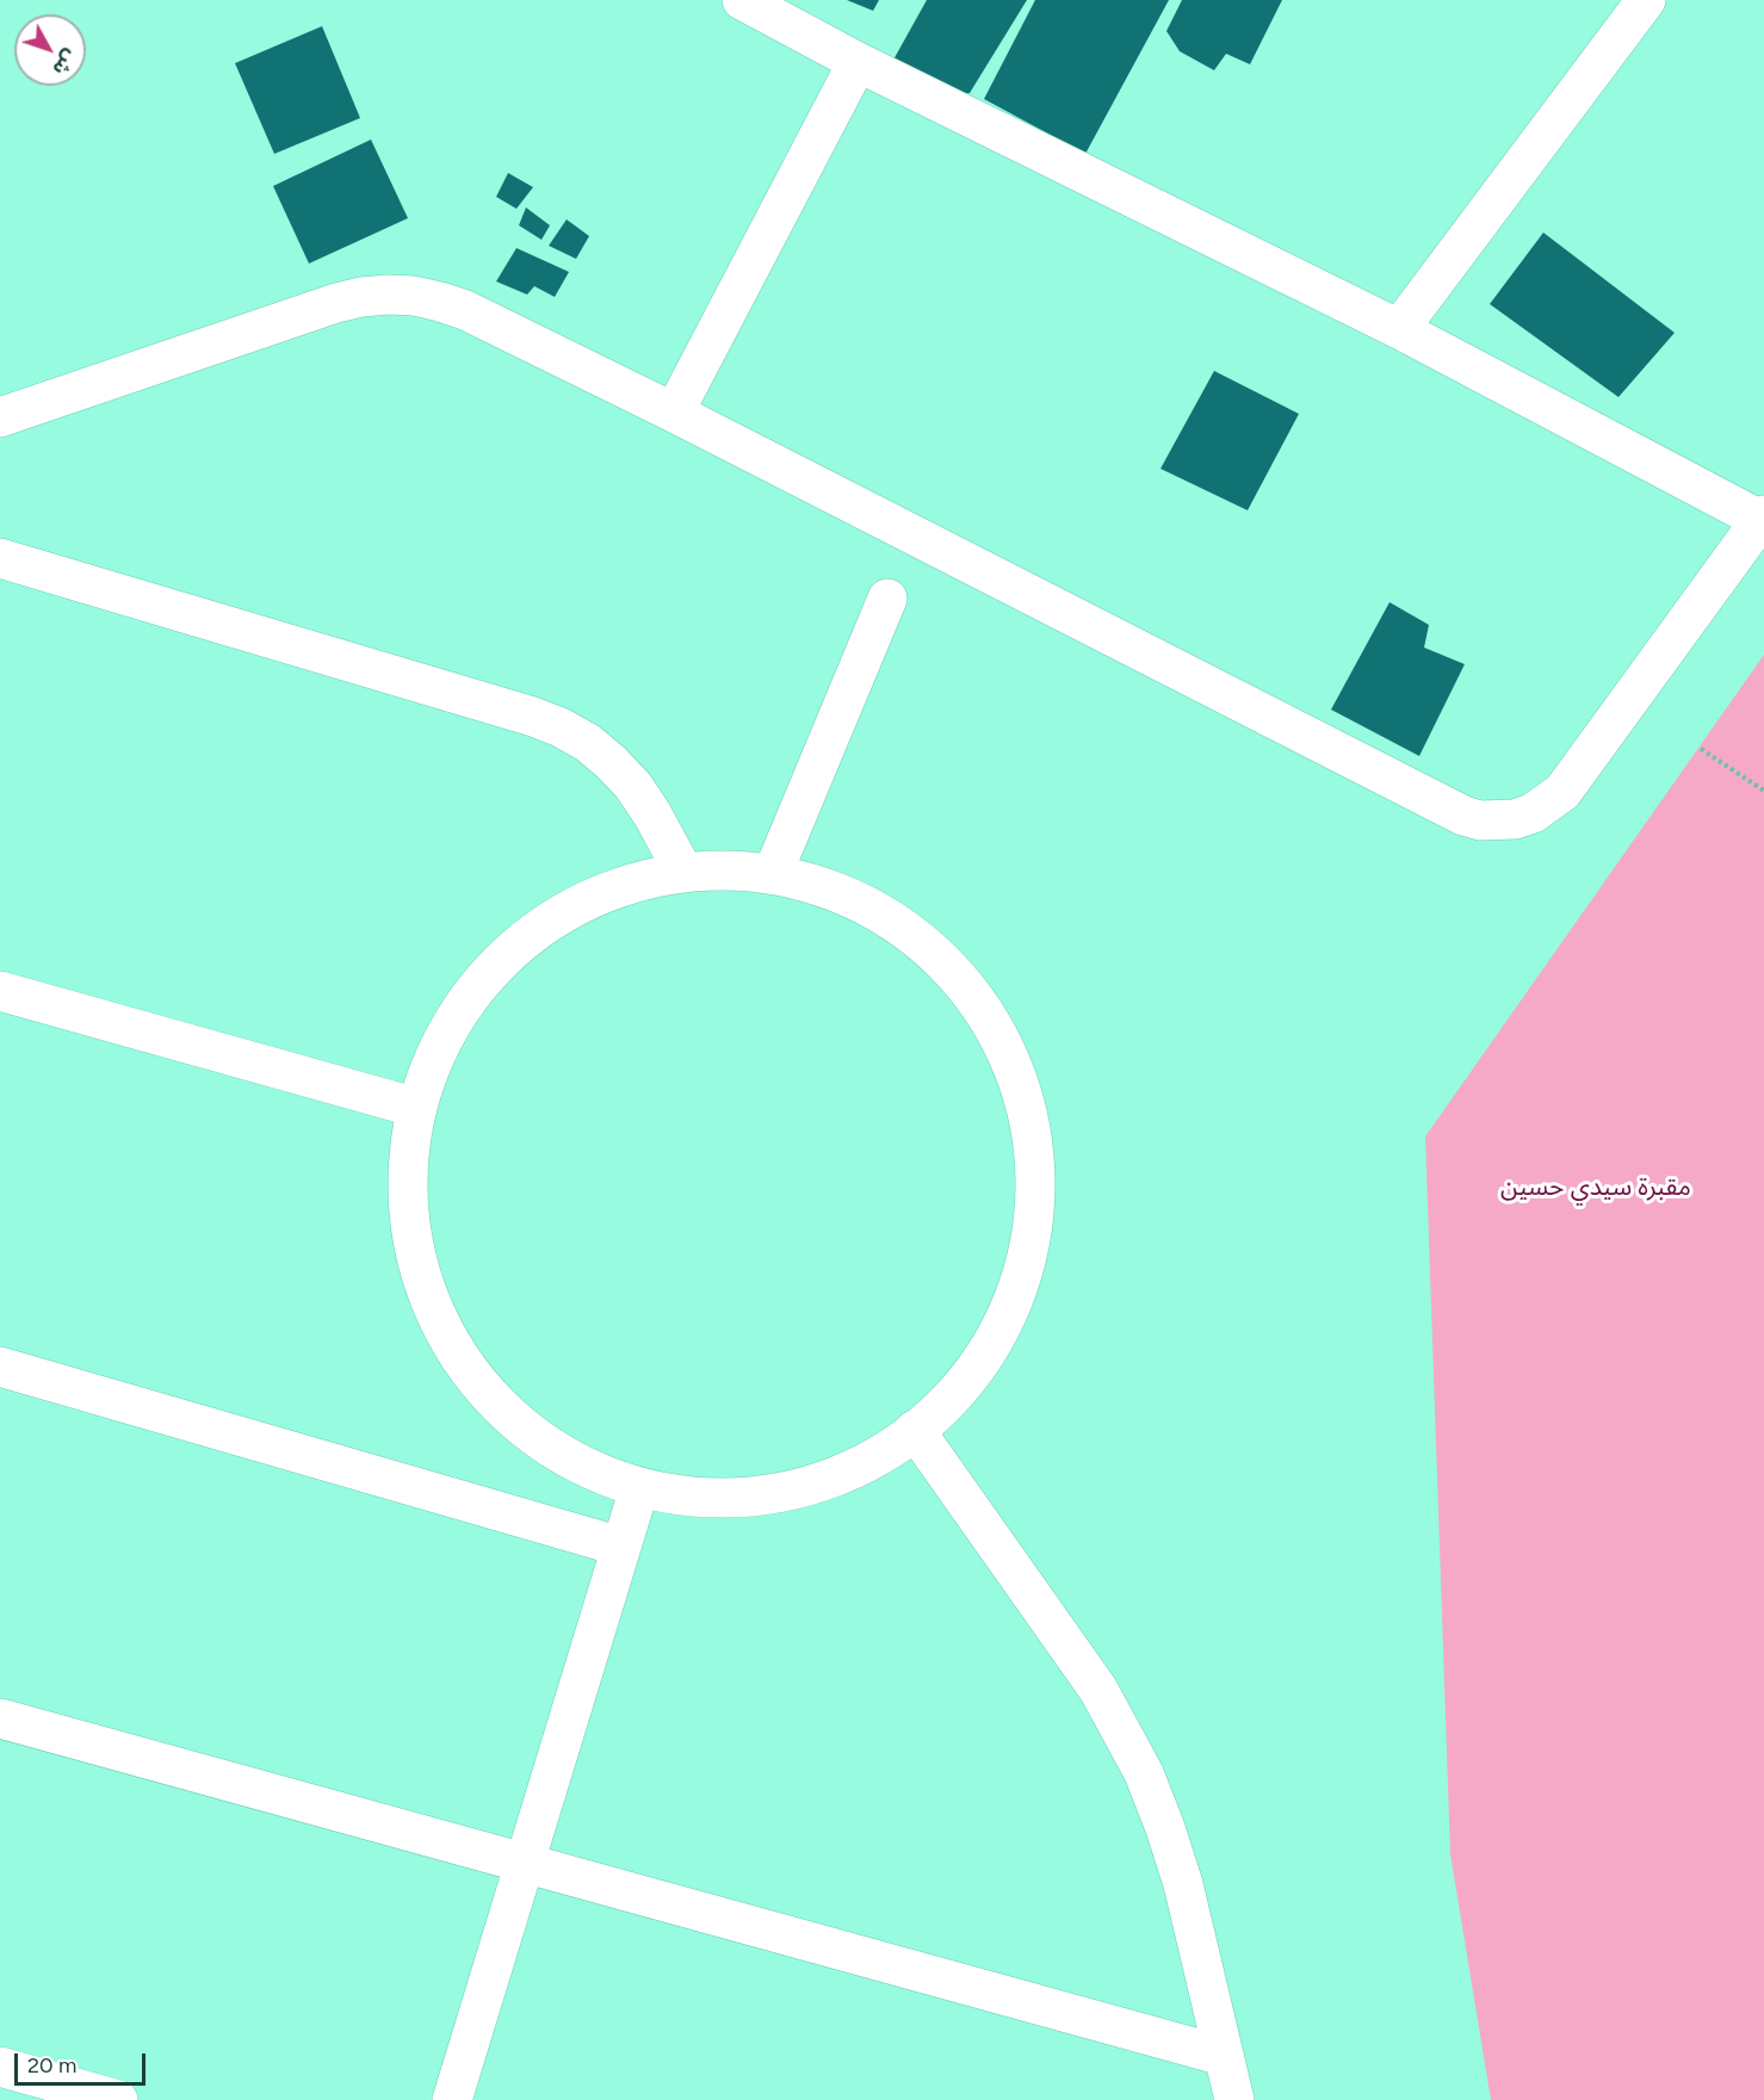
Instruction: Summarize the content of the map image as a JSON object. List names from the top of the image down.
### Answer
{
  "parks": ["مقبرة سيدي حسين"],
  "scale_bar": "20 m",
  "north": "bottom right"
}
